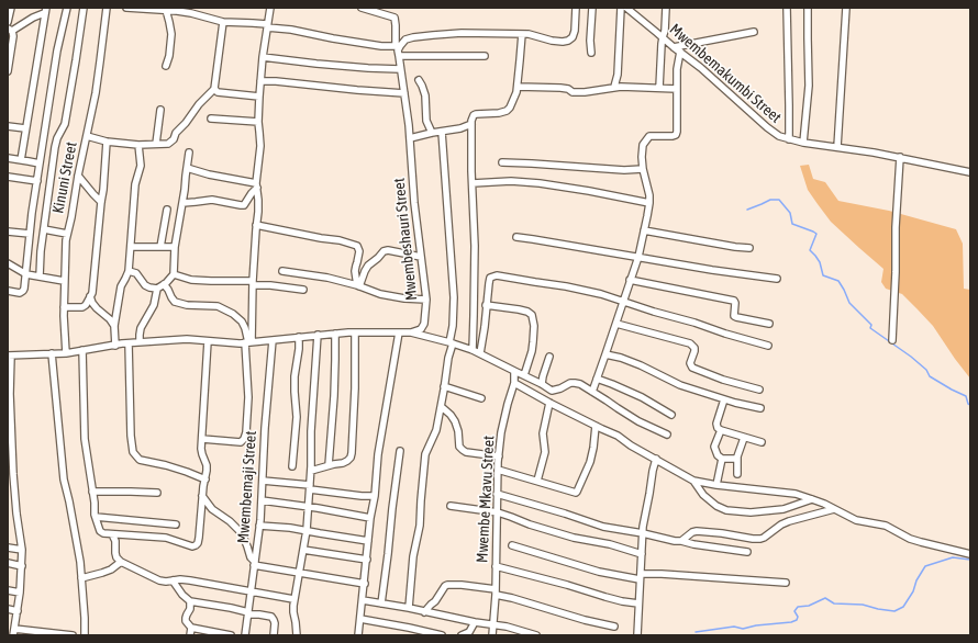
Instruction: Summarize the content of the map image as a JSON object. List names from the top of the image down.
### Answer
{
  "streets": {
    "street": [
      "Mwembemakumbi Street",
      "Kinuni Street",
      "Mwembeshauri Street",
      "Mwembemaji Street",
      "Mwembe Mkavu Street"
    ]
  }
}
